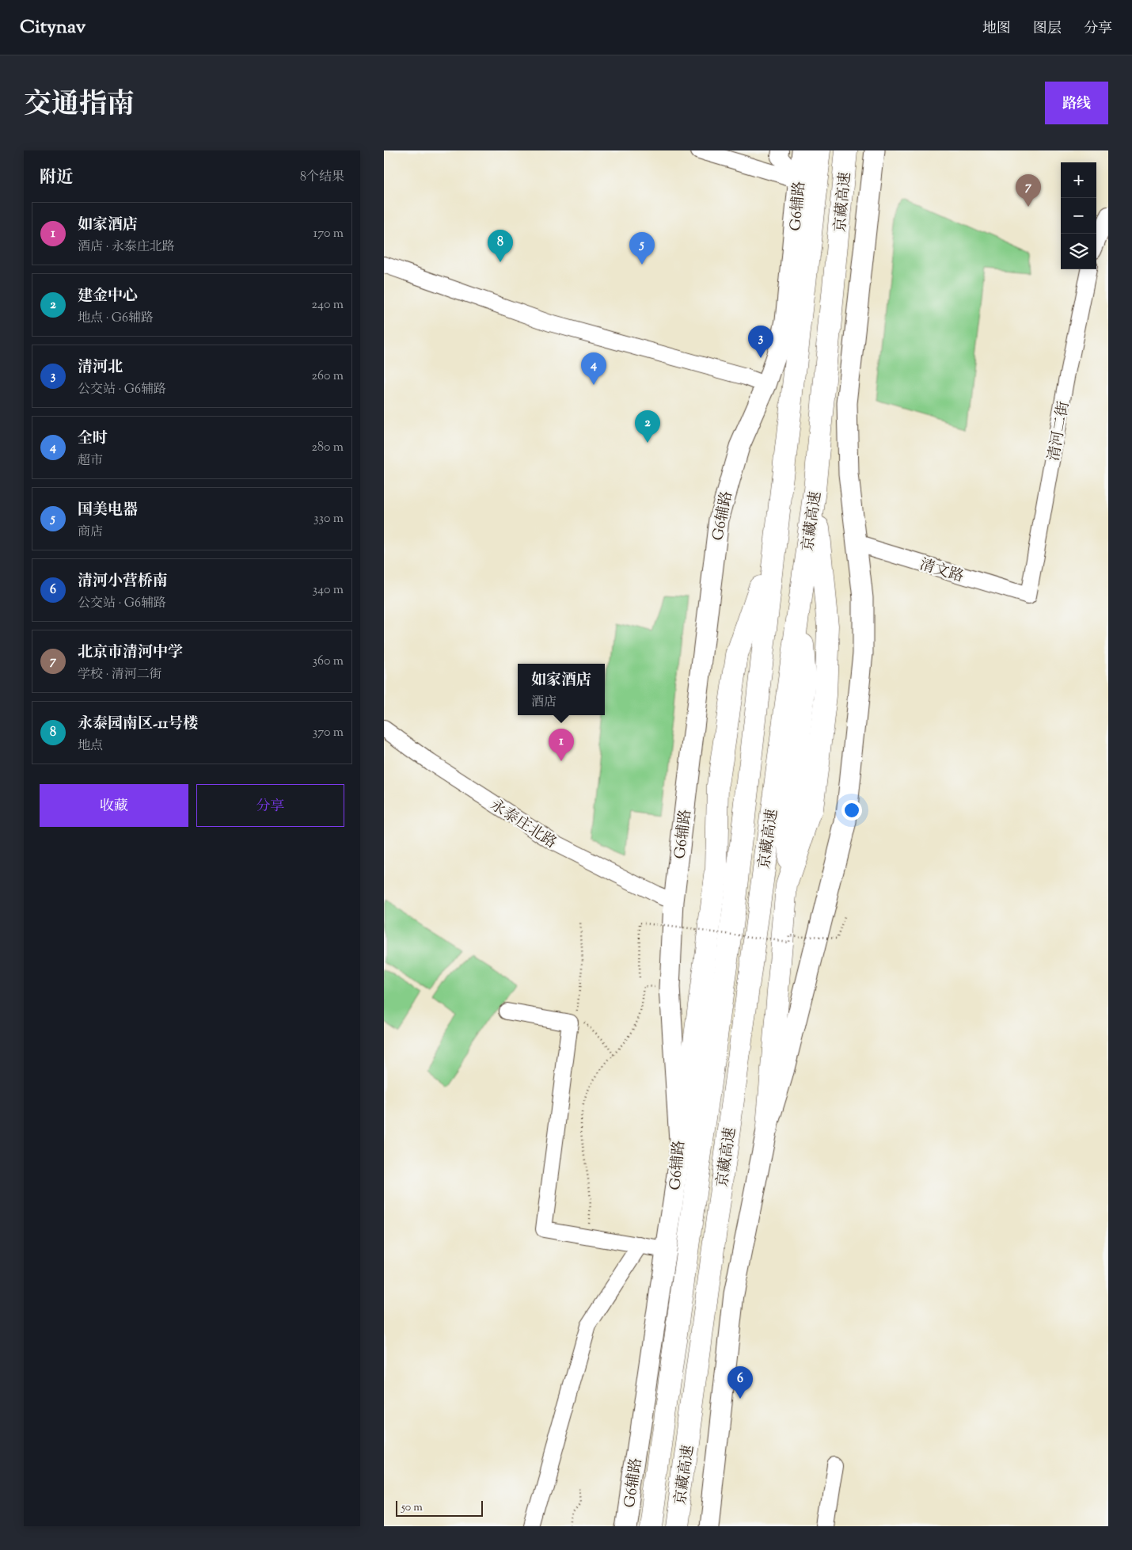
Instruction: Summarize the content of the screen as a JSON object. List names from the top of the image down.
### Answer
{
  "streets": {
    "highway": ["京藏高速"],
    "main road": ["G6辅路"],
    "street": ["清河二街", "清文路", "永泰庄北路"]
  },
  "crossings": [
    ["G6辅路", "永泰庄北路"],
    ["清河二街", "清文路"]
  ],
  "scale_bar": "50 m",
  "page": {
    "header": "Citynav",
    "nav": ["地图", "图层", "分享"],
    "title": "交通指南",
    "buttons": [
      "路线",
      ["收藏", "分享"]
    ],
    "heading": ["附近", "8个结果"],
    "map_buttons": ["+", "−"],
    "pins": [
      "7",
      "8",
      "5",
      "3",
      "4",
      "2",
      "1",
      "6"
    ],
    "list": [
      {
        "mark": "1",
        "name": "如家酒店",
        "note": "酒店 · 永泰庄北路",
        "value": "170 m"
      },
      {
        "mark": "2",
        "name": "建金中心",
        "note": "地点 · G6辅路",
        "value": "240 m"
      },
      {
        "mark": "3",
        "name": "清河北",
        "note": "公交站 · G6辅路",
        "value": "260 m"
      },
      {
        "mark": "4",
        "name": "全时",
        "note": "超市",
        "value": "280 m"
      },
      {
        "mark": "5",
        "name": "国美电器",
        "note": "商店",
        "value": "330 m"
      },
      {
        "mark": "6",
        "name": "清河小营桥南",
        "note": "公交站 · G6辅路",
        "value": "340 m"
      },
      {
        "mark": "7",
        "name": "北京市清河中学",
        "note": "学校 · 清河二街",
        "value": "360 m"
      },
      {
        "mark": "8",
        "name": "永泰园南区-11号楼",
        "note": "地点",
        "value": "370 m"
      }
    ],
    "popup": ["如家酒店", "酒店"],
    "scale": "50 m"
  }
}
